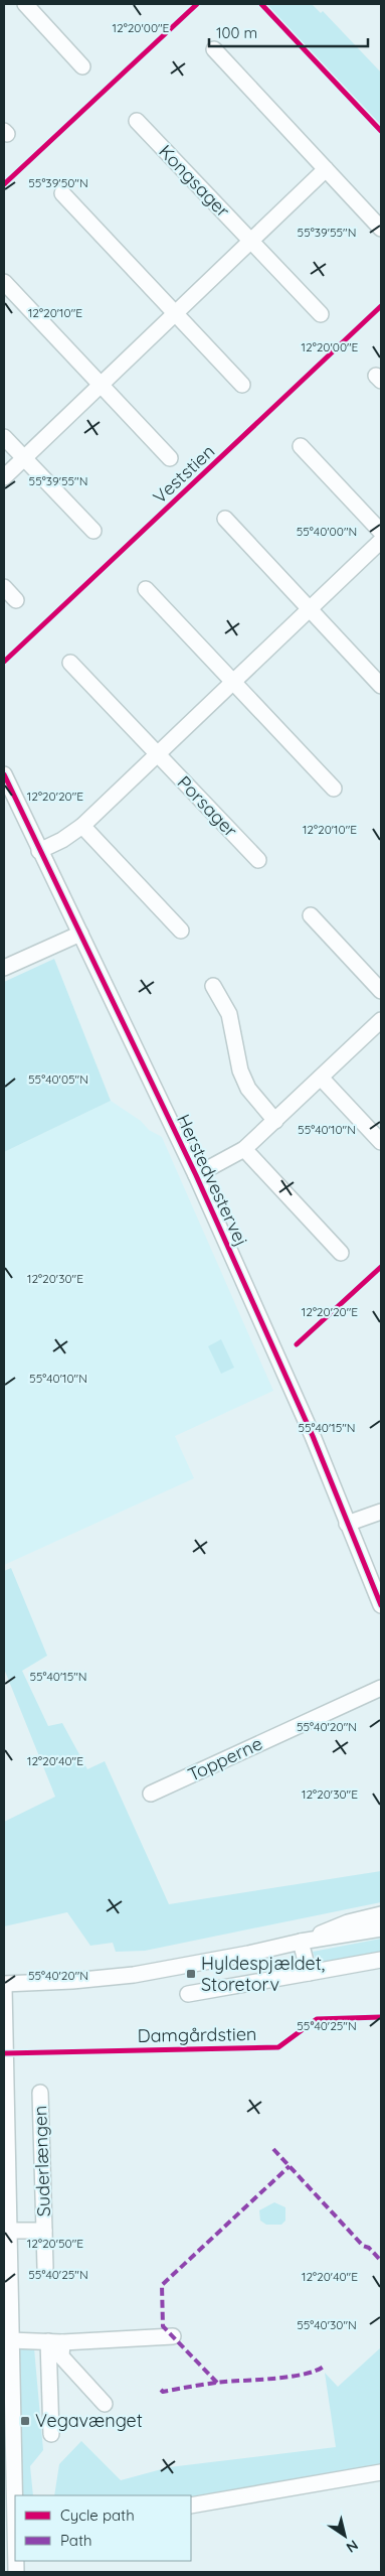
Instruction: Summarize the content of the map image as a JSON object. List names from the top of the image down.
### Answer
{
  "streets": {
    "street": [
      "Kongsager",
      "Porsager",
      "Herstedvestervej",
      "Topperne",
      "Suderlængen"
    ],
    "cycle path": ["Veststien", "Damgårdstien"]
  },
  "places": {
    "transit": ["Hyldespjældet, Storetorv", "Vegavænget"]
  },
  "legend": ["Cycle path", "Path"],
  "scale_bar": "100 m",
  "north": "bottom right",
  "coordinates": [
    "12°20'00\"E",
    "55°39'50\"N",
    "55°39'55\"N",
    "12°20'10\"E",
    "55°40'00\"N",
    "12°20'20\"E",
    "55°40'05\"N",
    "55°40'10\"N",
    "12°20'30\"E",
    "55°40'15\"N",
    "55°40'20\"N",
    "12°20'40\"E",
    "55°40'25\"N",
    "12°20'50\"E",
    "55°40'30\"N"
  ]
}
